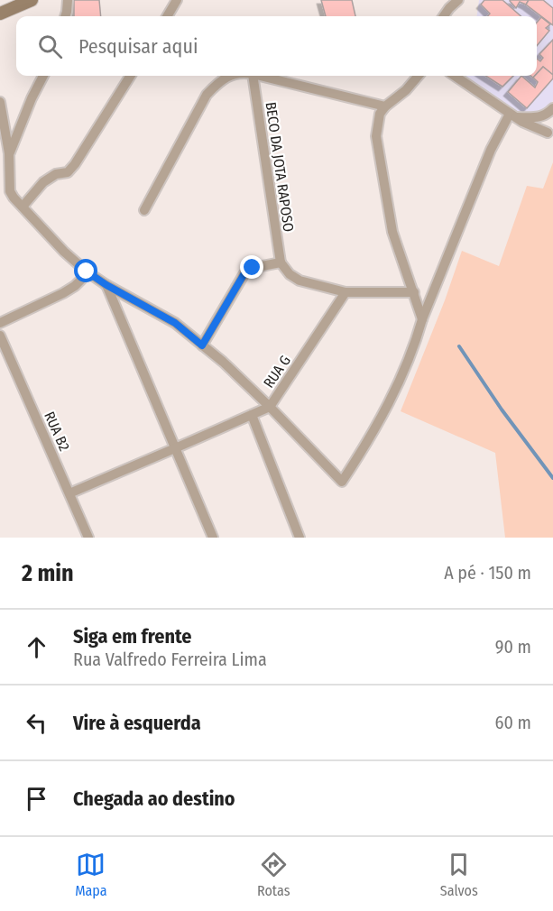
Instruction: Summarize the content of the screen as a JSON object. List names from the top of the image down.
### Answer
{
  "streets": {
    "street": ["BECO DA JOTA RAPOSO", "RUA G", "RUA B2"]
  },
  "crossings": [
    ["RUA G", "RUA B2"]
  ],
  "page": {
    "search": "Pesquisar aqui",
    "heading": ["2 min", "A pé · 150 m"],
    "list": [
      ["Siga em frente", "Rua Valfredo Ferreira Lima", "90 m"],
      ["Vire à esquerda", "60 m"],
      "Chegada ao destino"
    ],
    "nav": ["Mapa", "Rotas", "Salvos"]
  }
}
